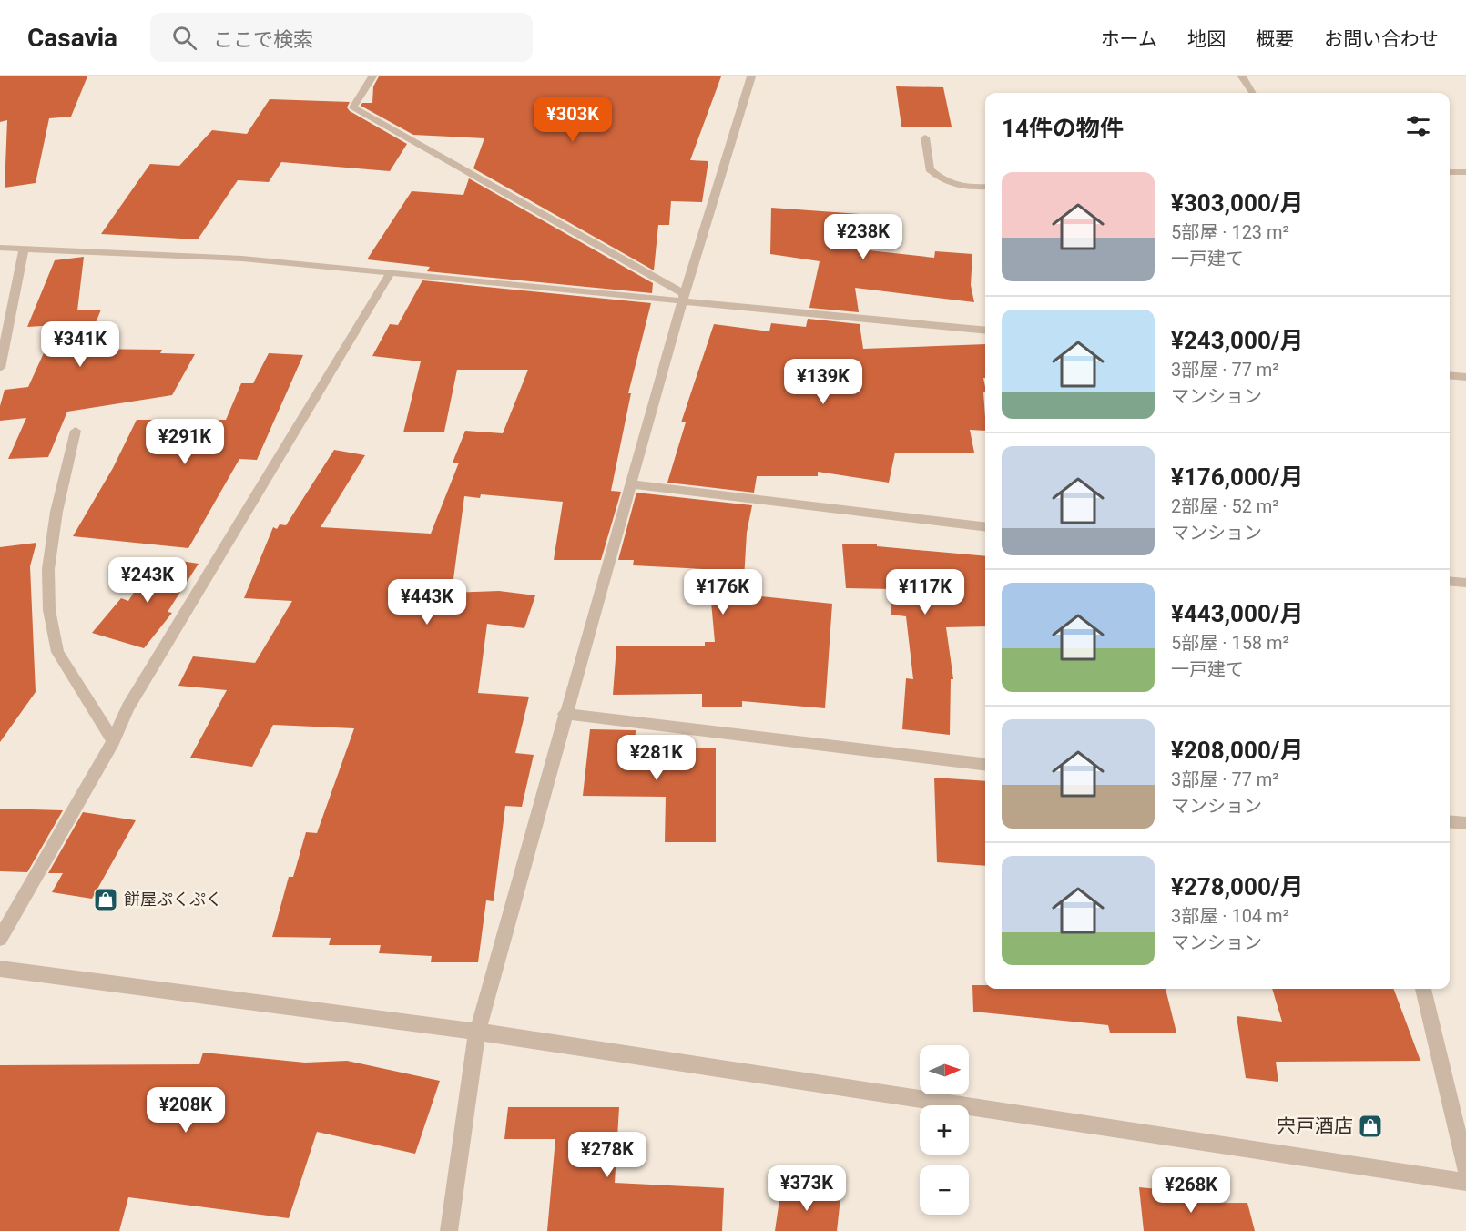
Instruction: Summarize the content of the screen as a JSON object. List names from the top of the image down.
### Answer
{
  "places": {
    "shop": ["餅屋ぷくぷく", "宍戸酒店"]
  },
  "north": "right",
  "page": {
    "header": "Casavia",
    "search": "ここで検索",
    "nav": [
      "ホーム",
      "地図",
      "概要",
      "お問い合わせ"
    ],
    "heading": "14件の物件",
    "price": [
      "¥303K",
      "¥238K",
      "¥341K",
      "¥139K",
      "¥291K",
      "¥243K",
      "¥176K",
      "¥117K",
      "¥443K",
      "¥281K",
      "¥208K",
      "¥278K",
      "¥373K",
      "¥268K"
    ],
    "list": [
      {
        "name": "¥303,000/月",
        "note": "5部屋 · 123 m² · 一戸建て"
      },
      {
        "name": "¥243,000/月",
        "note": "3部屋 · 77 m² · マンション"
      },
      {
        "name": "¥176,000/月",
        "note": "2部屋 · 52 m² · マンション"
      },
      {
        "name": "¥443,000/月",
        "note": "5部屋 · 158 m² · 一戸建て"
      },
      {
        "name": "¥208,000/月",
        "note": "3部屋 · 77 m² · マンション"
      },
      {
        "name": "¥278,000/月",
        "note": "3部屋 · 104 m² · マンション"
      }
    ],
    "map_buttons": ["+", "−"]
  }
}
